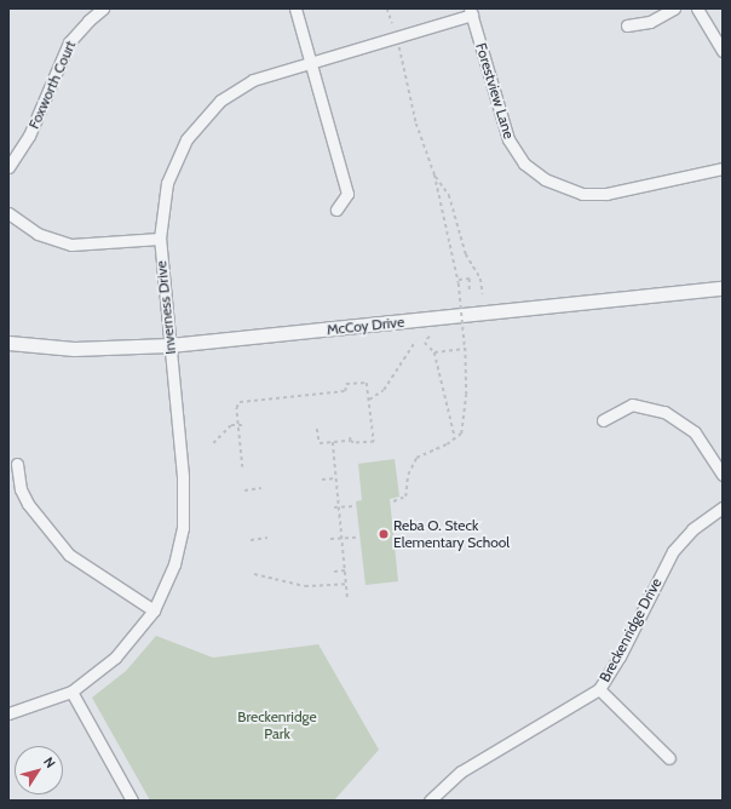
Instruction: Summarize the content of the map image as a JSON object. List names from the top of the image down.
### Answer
{
  "streets": {
    "street": [
      "Foxworth Court",
      "Forestview Lane",
      "Inverness Drive",
      "McCoy Drive",
      "Breckenridge Drive"
    ]
  },
  "crossings": [
    ["Forestview Lane", "Inverness Drive"],
    ["Inverness Drive", "McCoy Drive"]
  ],
  "parks": ["Breckenridge Park"],
  "places": ["Reba O. Steck Elementary School"],
  "north": "top right"
}
